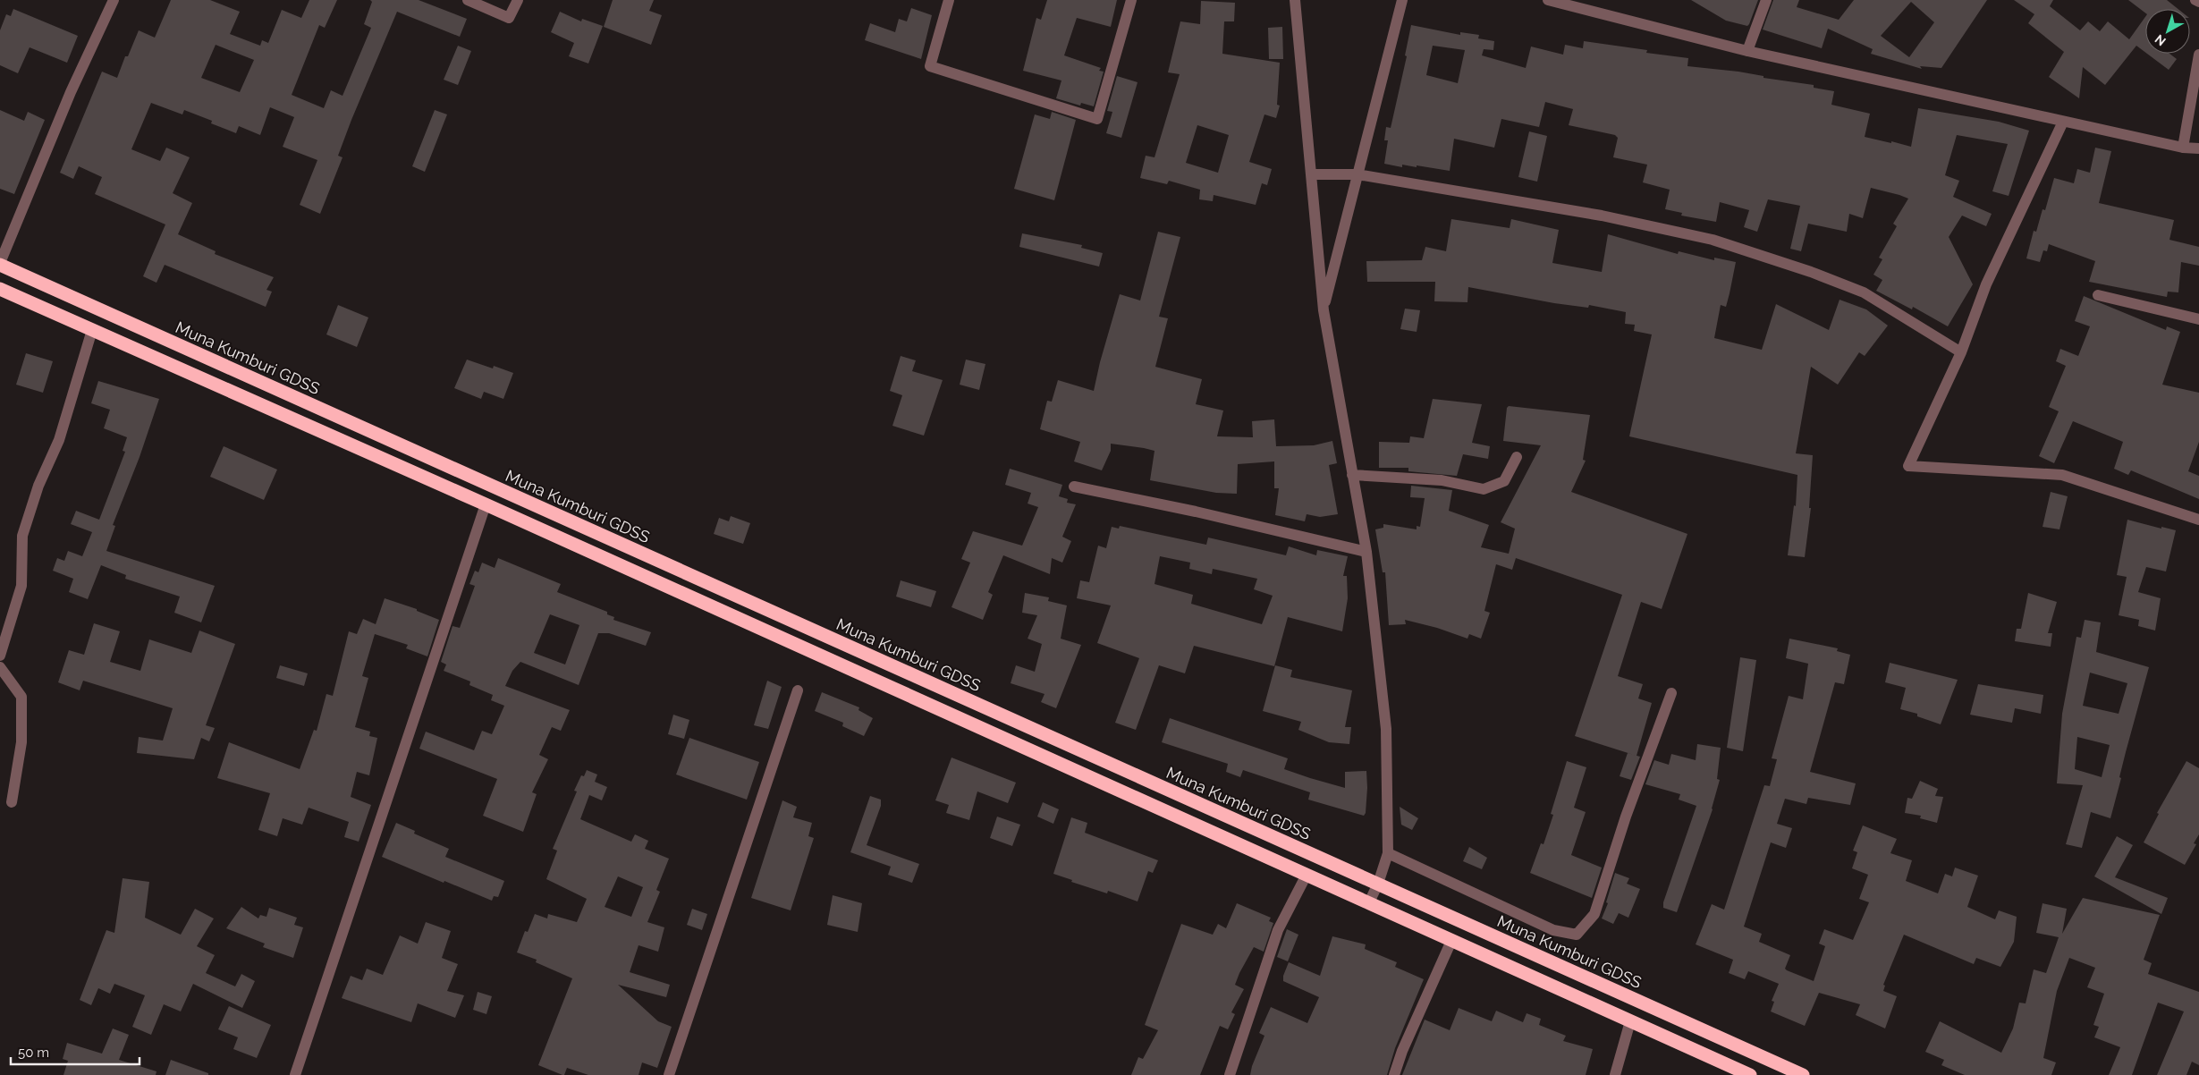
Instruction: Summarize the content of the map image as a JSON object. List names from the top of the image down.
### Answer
{
  "streets": {
    "highway": ["Muna Kumburi GDSS"]
  },
  "scale_bar": "50 m",
  "north": "bottom left"
}
